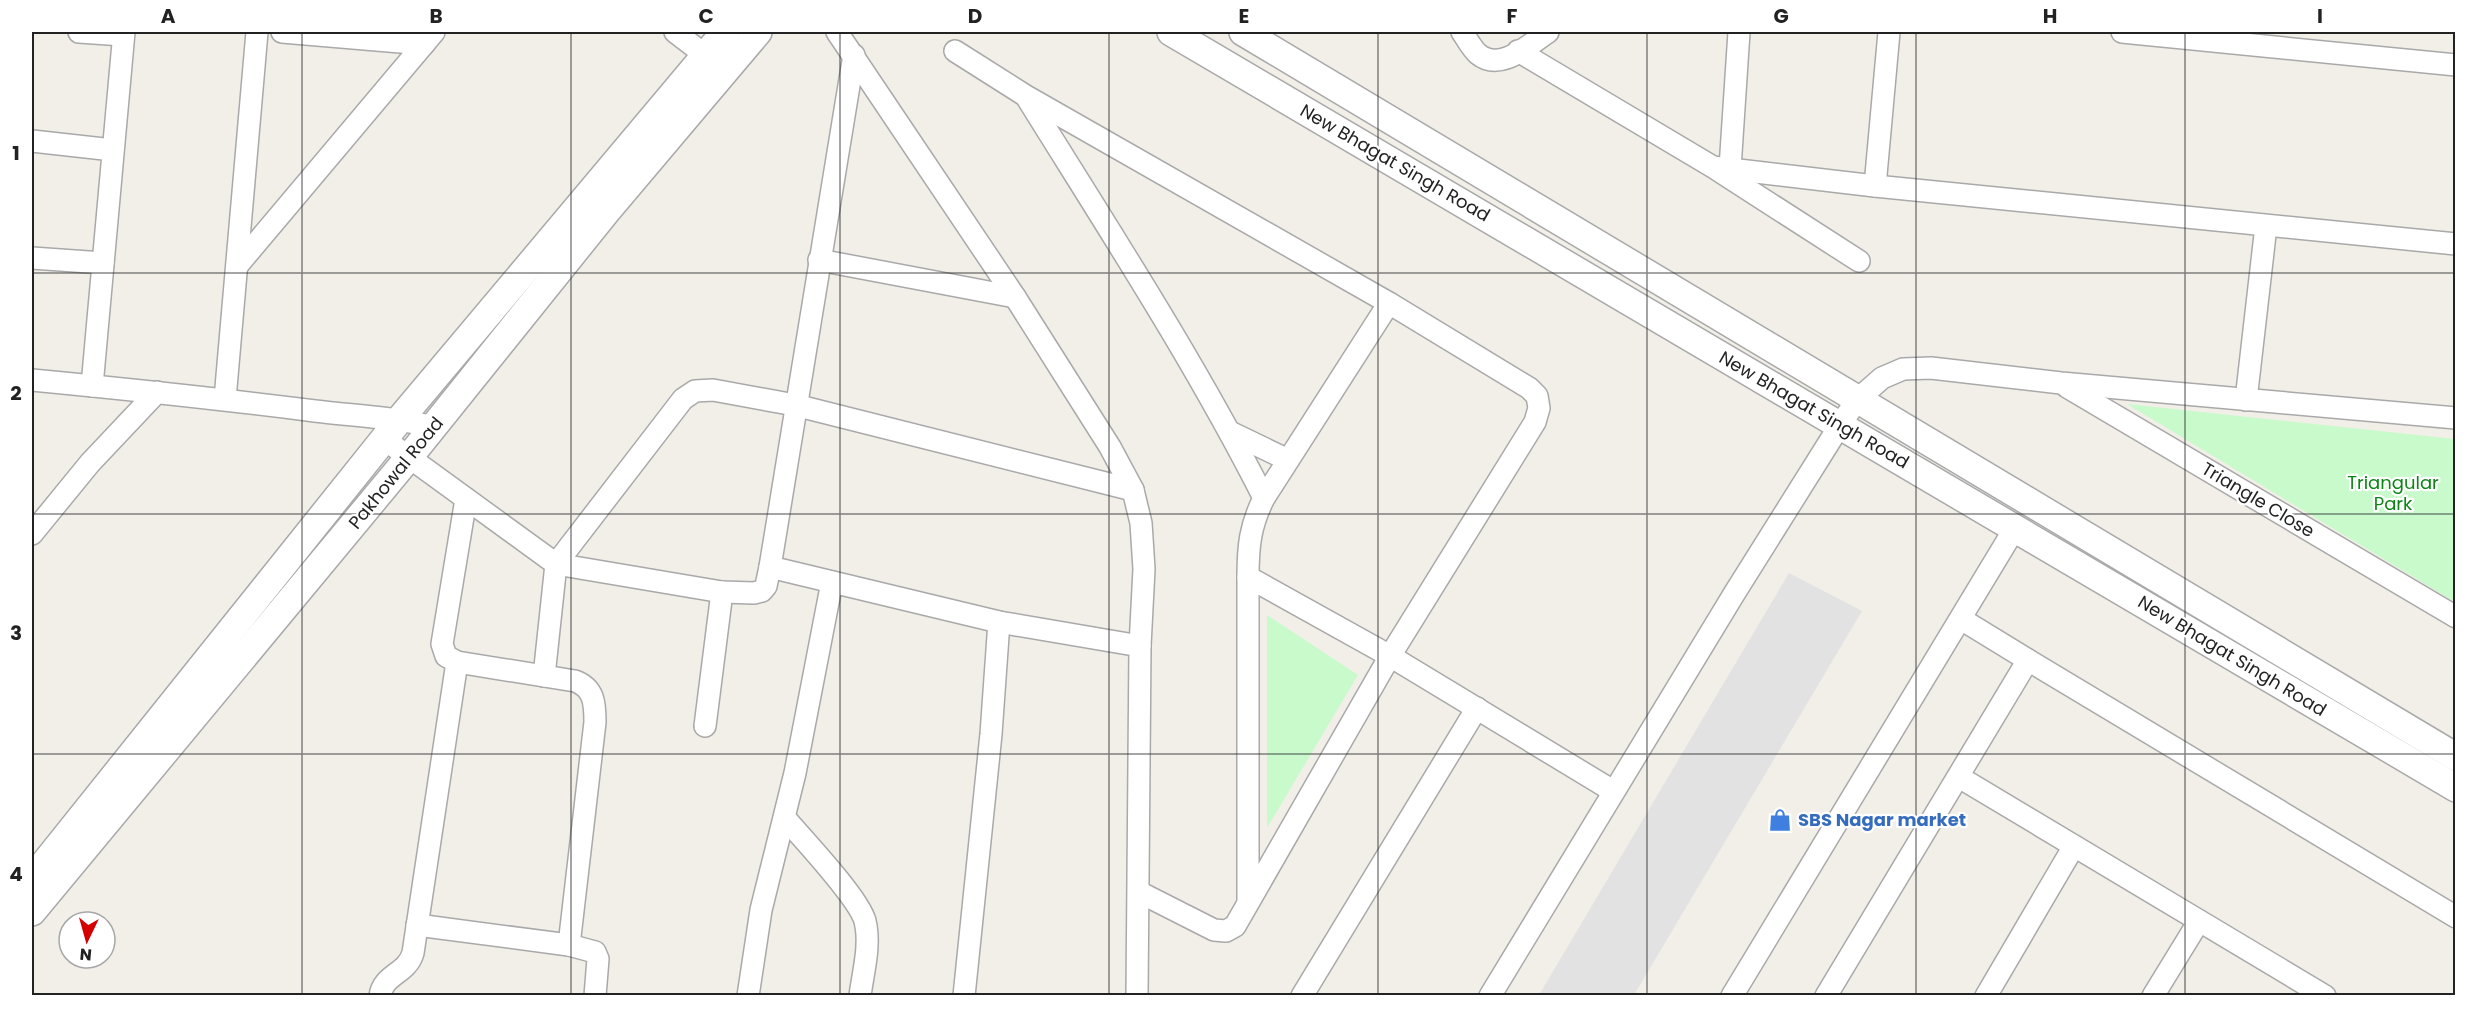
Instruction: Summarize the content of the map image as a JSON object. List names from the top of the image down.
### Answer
{
  "streets": {
    "street": ["New Bhagat Singh Road", "Pakhowal Road", "Triangle Close"]
  },
  "crossings": [
    ["New Bhagat Singh Road", "Triangle Close"]
  ],
  "parks": ["Triangular Park"],
  "places": {
    "shop": ["SBS Nagar market"]
  },
  "north": "bottom",
  "grid": {
    "columns": [
      "A",
      "B",
      "C",
      "D",
      "E",
      "F",
      "G",
      "H",
      "I"
    ],
    "rows": [
      "1",
      "2",
      "3",
      "4"
    ]
  }
}
